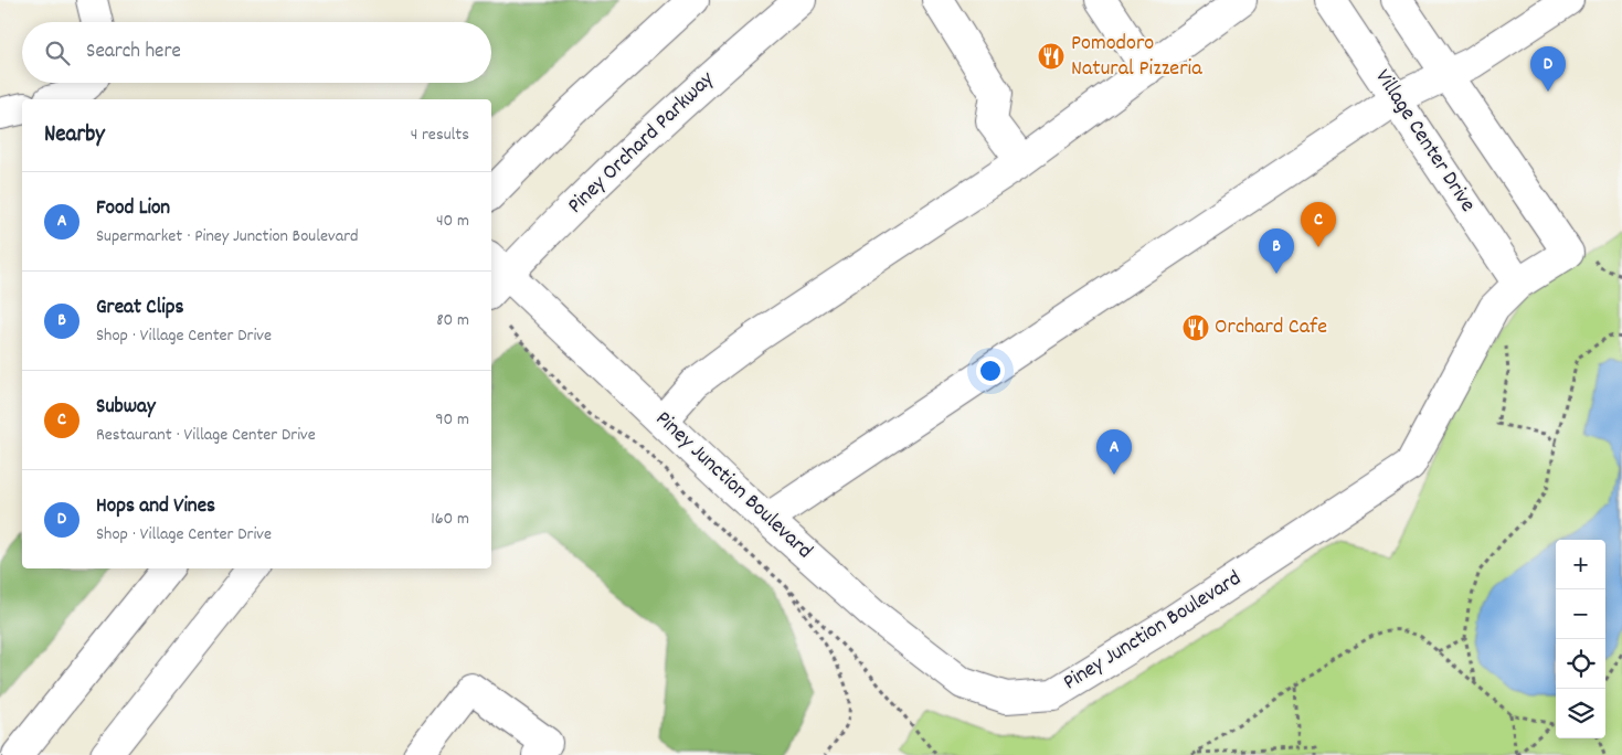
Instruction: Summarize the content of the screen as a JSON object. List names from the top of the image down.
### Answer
{
  "streets": {
    "street": ["Village Center Drive", "Piney Orchard Parkway", "Piney Junction Boulevard"]
  },
  "crossings": [
    ["Village Center Drive", "Piney Junction Boulevard"],
    ["Piney Orchard Parkway", "Piney Junction Boulevard"]
  ],
  "places": {
    "restaurant": ["Pomodoro Natural Pizzeria", "Orchard Cafe"]
  },
  "page": {
    "search": "Search here",
    "pins": [
      "D",
      "C",
      "B",
      "A"
    ],
    "heading": ["Nearby", "4 results"],
    "list": [
      {
        "mark": "A",
        "name": "Food Lion",
        "note": "Supermarket · Piney Junction Boulevard",
        "value": "40 m"
      },
      {
        "mark": "B",
        "name": "Great Clips",
        "note": "Shop · Village Center Drive",
        "value": "80 m"
      },
      {
        "mark": "C",
        "name": "Subway",
        "note": "Restaurant · Village Center Drive",
        "value": "90 m"
      },
      {
        "mark": "D",
        "name": "Hops and Vines",
        "note": "Shop · Village Center Drive",
        "value": "160 m"
      }
    ],
    "map_buttons": ["+", "−"]
  }
}
